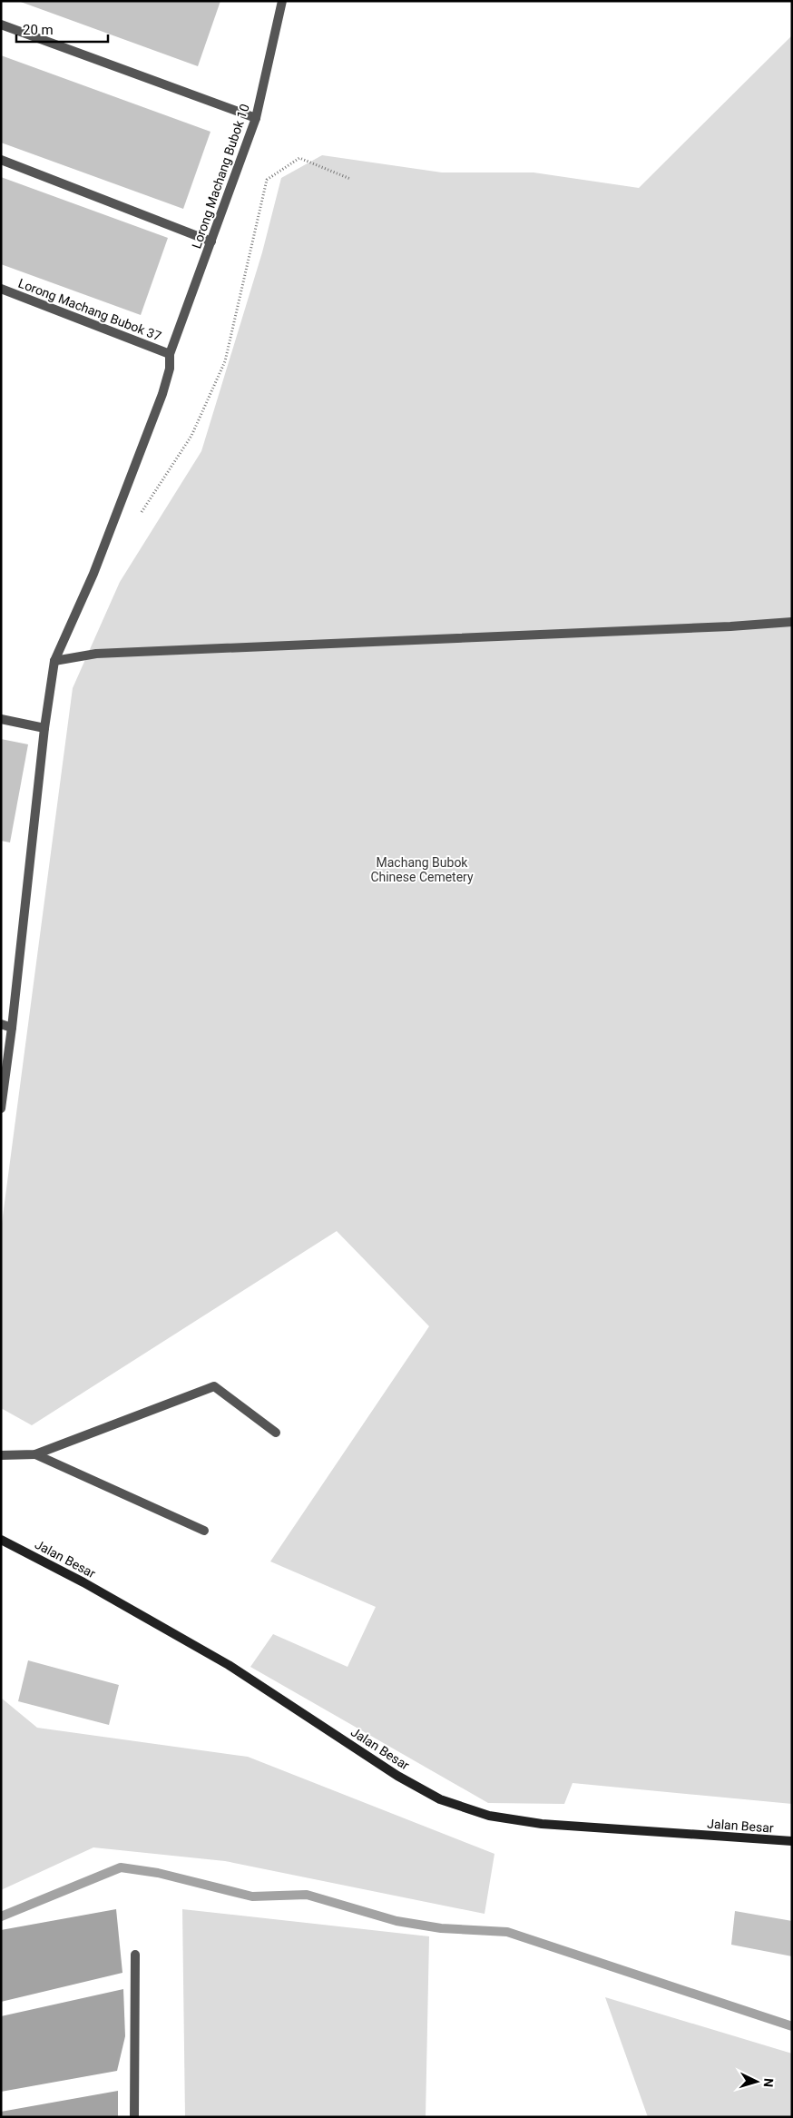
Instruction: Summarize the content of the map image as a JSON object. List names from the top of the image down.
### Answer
{
  "streets": {
    "main road": ["Jalan Besar"],
    "street": ["Lorong Machang Bubok 10", "Lorong Machang Bubok 37"]
  },
  "crossings": [
    ["Lorong Machang Bubok 10", "Lorong Machang Bubok 37"]
  ],
  "parks": ["Machang Bubok Chinese Cemetery"],
  "scale_bar": "20 m",
  "north": "right"
}
